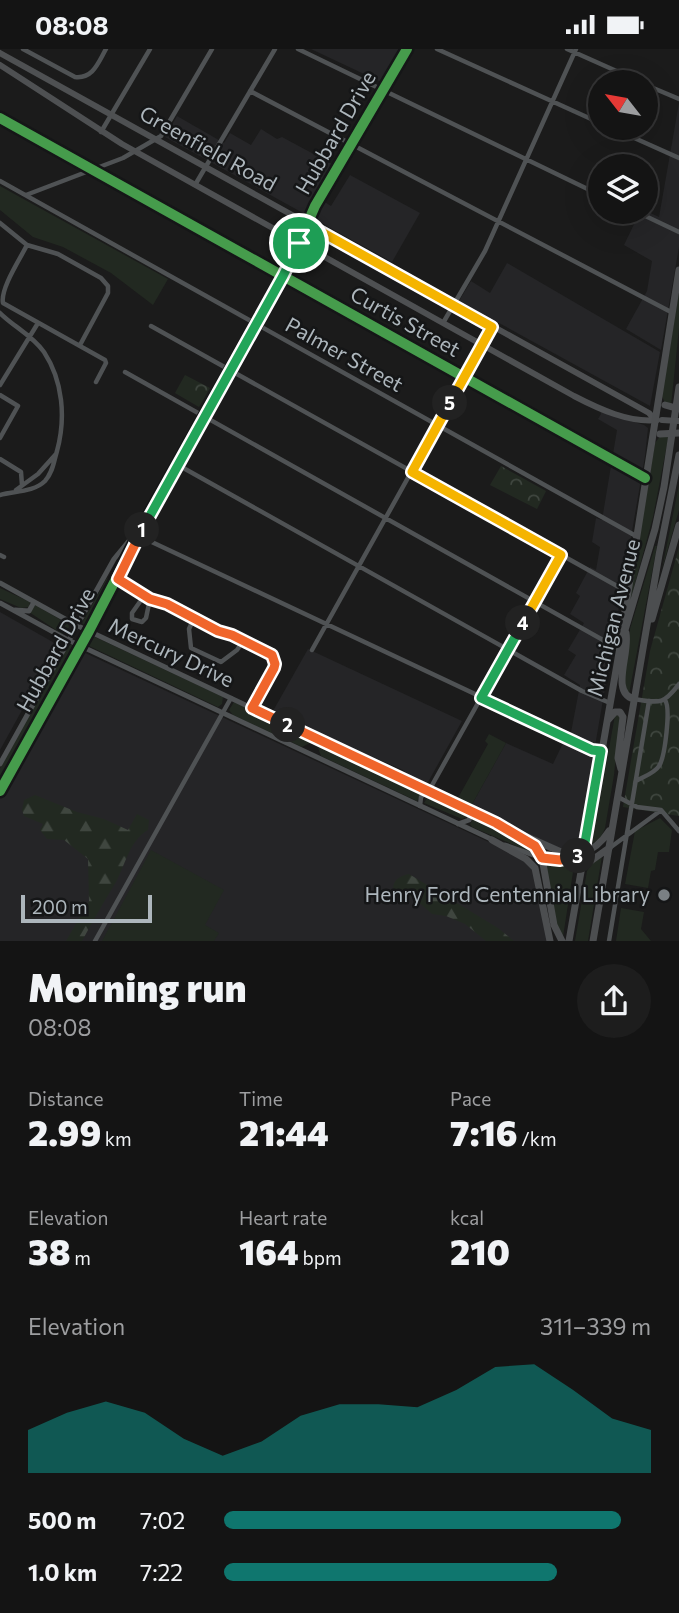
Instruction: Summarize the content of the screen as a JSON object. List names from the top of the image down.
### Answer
{
  "streets": {
    "main road": ["Greenfield Road", "Michigan Avenue"],
    "street": [
      "Hubbard Drive",
      "Curtis Street",
      "Palmer Street",
      "Mercury Drive"
    ]
  },
  "crossings": [
    ["Hubbard Drive", "Greenfield Road"],
    ["Hubbard Drive", "Curtis Street"],
    ["Hubbard Drive", "Palmer Street"],
    ["Hubbard Drive", "Mercury Drive"]
  ],
  "places": ["Henry Ford Centennial Library"],
  "scale_bar": "200 m",
  "north": "top left",
  "page": {
    "status": "08:08",
    "pins": [
      "5",
      "1",
      "4",
      "2",
      "3"
    ],
    "scale": "200 m",
    "heading": ["Morning run", "08:08"],
    "stats": [
      ["Distance", "2.99 km"],
      ["Time", "21:44"],
      ["Pace", "7:16 /km"],
      ["Elevation", "38 m"],
      ["Heart rate", "164 bpm"],
      ["kcal", "210"]
    ],
    "chart": ["Elevation", "311–339 m"],
    "list": [
      {
        "name": "500 m",
        "note": "7:02"
      },
      {
        "name": "1.0 km",
        "note": "7:22"
      }
    ]
  }
}
